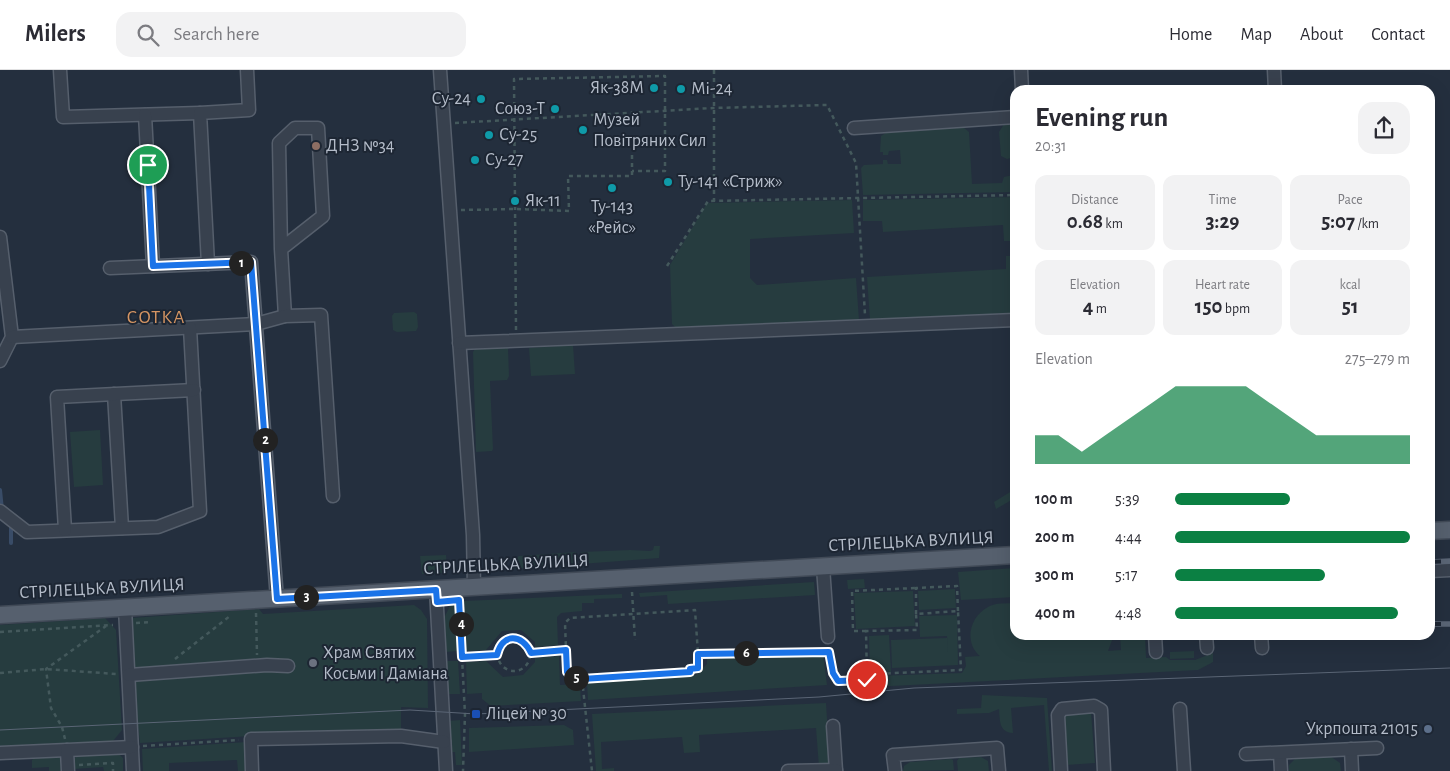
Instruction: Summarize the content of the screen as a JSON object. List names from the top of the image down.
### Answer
{
  "streets": {
    "main road": ["СТРІЛЕЦЬКА ВУЛИЦЯ"]
  },
  "districts": ["СОТКА"],
  "places": {
    "other": [
      "Як-38М",
      "Мі-24",
      "Су-24",
      "Союз-Т",
      "Музей Повітряних Сил",
      "Су-25",
      "ДНЗ №34",
      "Су-27",
      "Ту-141 «Стриж»",
      "Ту-143 «Рейс»",
      "Як-11",
      "Храм Святих Косьми і Даміана",
      "Укрпошта 21015"
    ],
    "transit": ["Ліцей № 30"]
  },
  "page": {
    "header": "Milers",
    "search": "Search here",
    "nav": [
      "Home",
      "Map",
      "About",
      "Contact"
    ],
    "heading": ["Evening run", "20:31"],
    "stats": [
      ["Distance", "0.68 km"],
      ["Time", "3:29"],
      ["Pace", "5:07 /km"],
      ["Elevation", "4 m"],
      ["Heart rate", "150 bpm"],
      ["kcal", "51"]
    ],
    "pins": [
      "1",
      "2",
      "3",
      "4",
      "6",
      "5"
    ],
    "chart": ["Elevation", "275–279 m"],
    "list": [
      {
        "name": "100 m",
        "note": "5:39"
      },
      {
        "name": "200 m",
        "note": "4:44"
      },
      {
        "name": "300 m",
        "note": "5:17"
      },
      {
        "name": "400 m",
        "note": "4:48"
      }
    ]
  }
}
